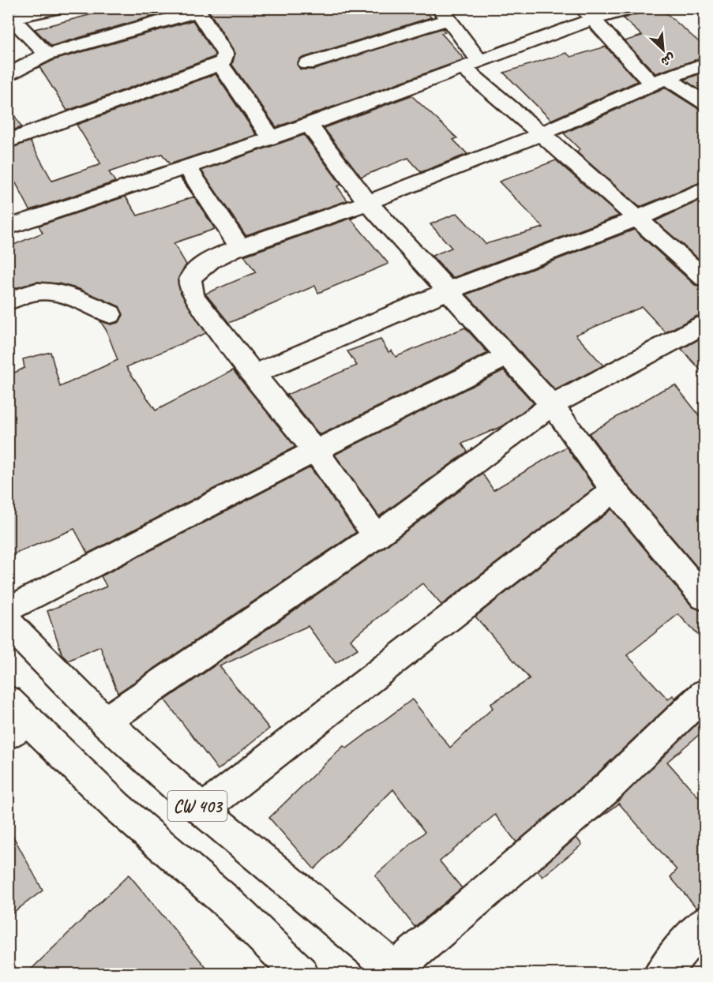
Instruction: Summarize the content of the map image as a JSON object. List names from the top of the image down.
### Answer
{
  "streets": {
    "street": ["CW 403"]
  },
  "north": "bottom right"
}
